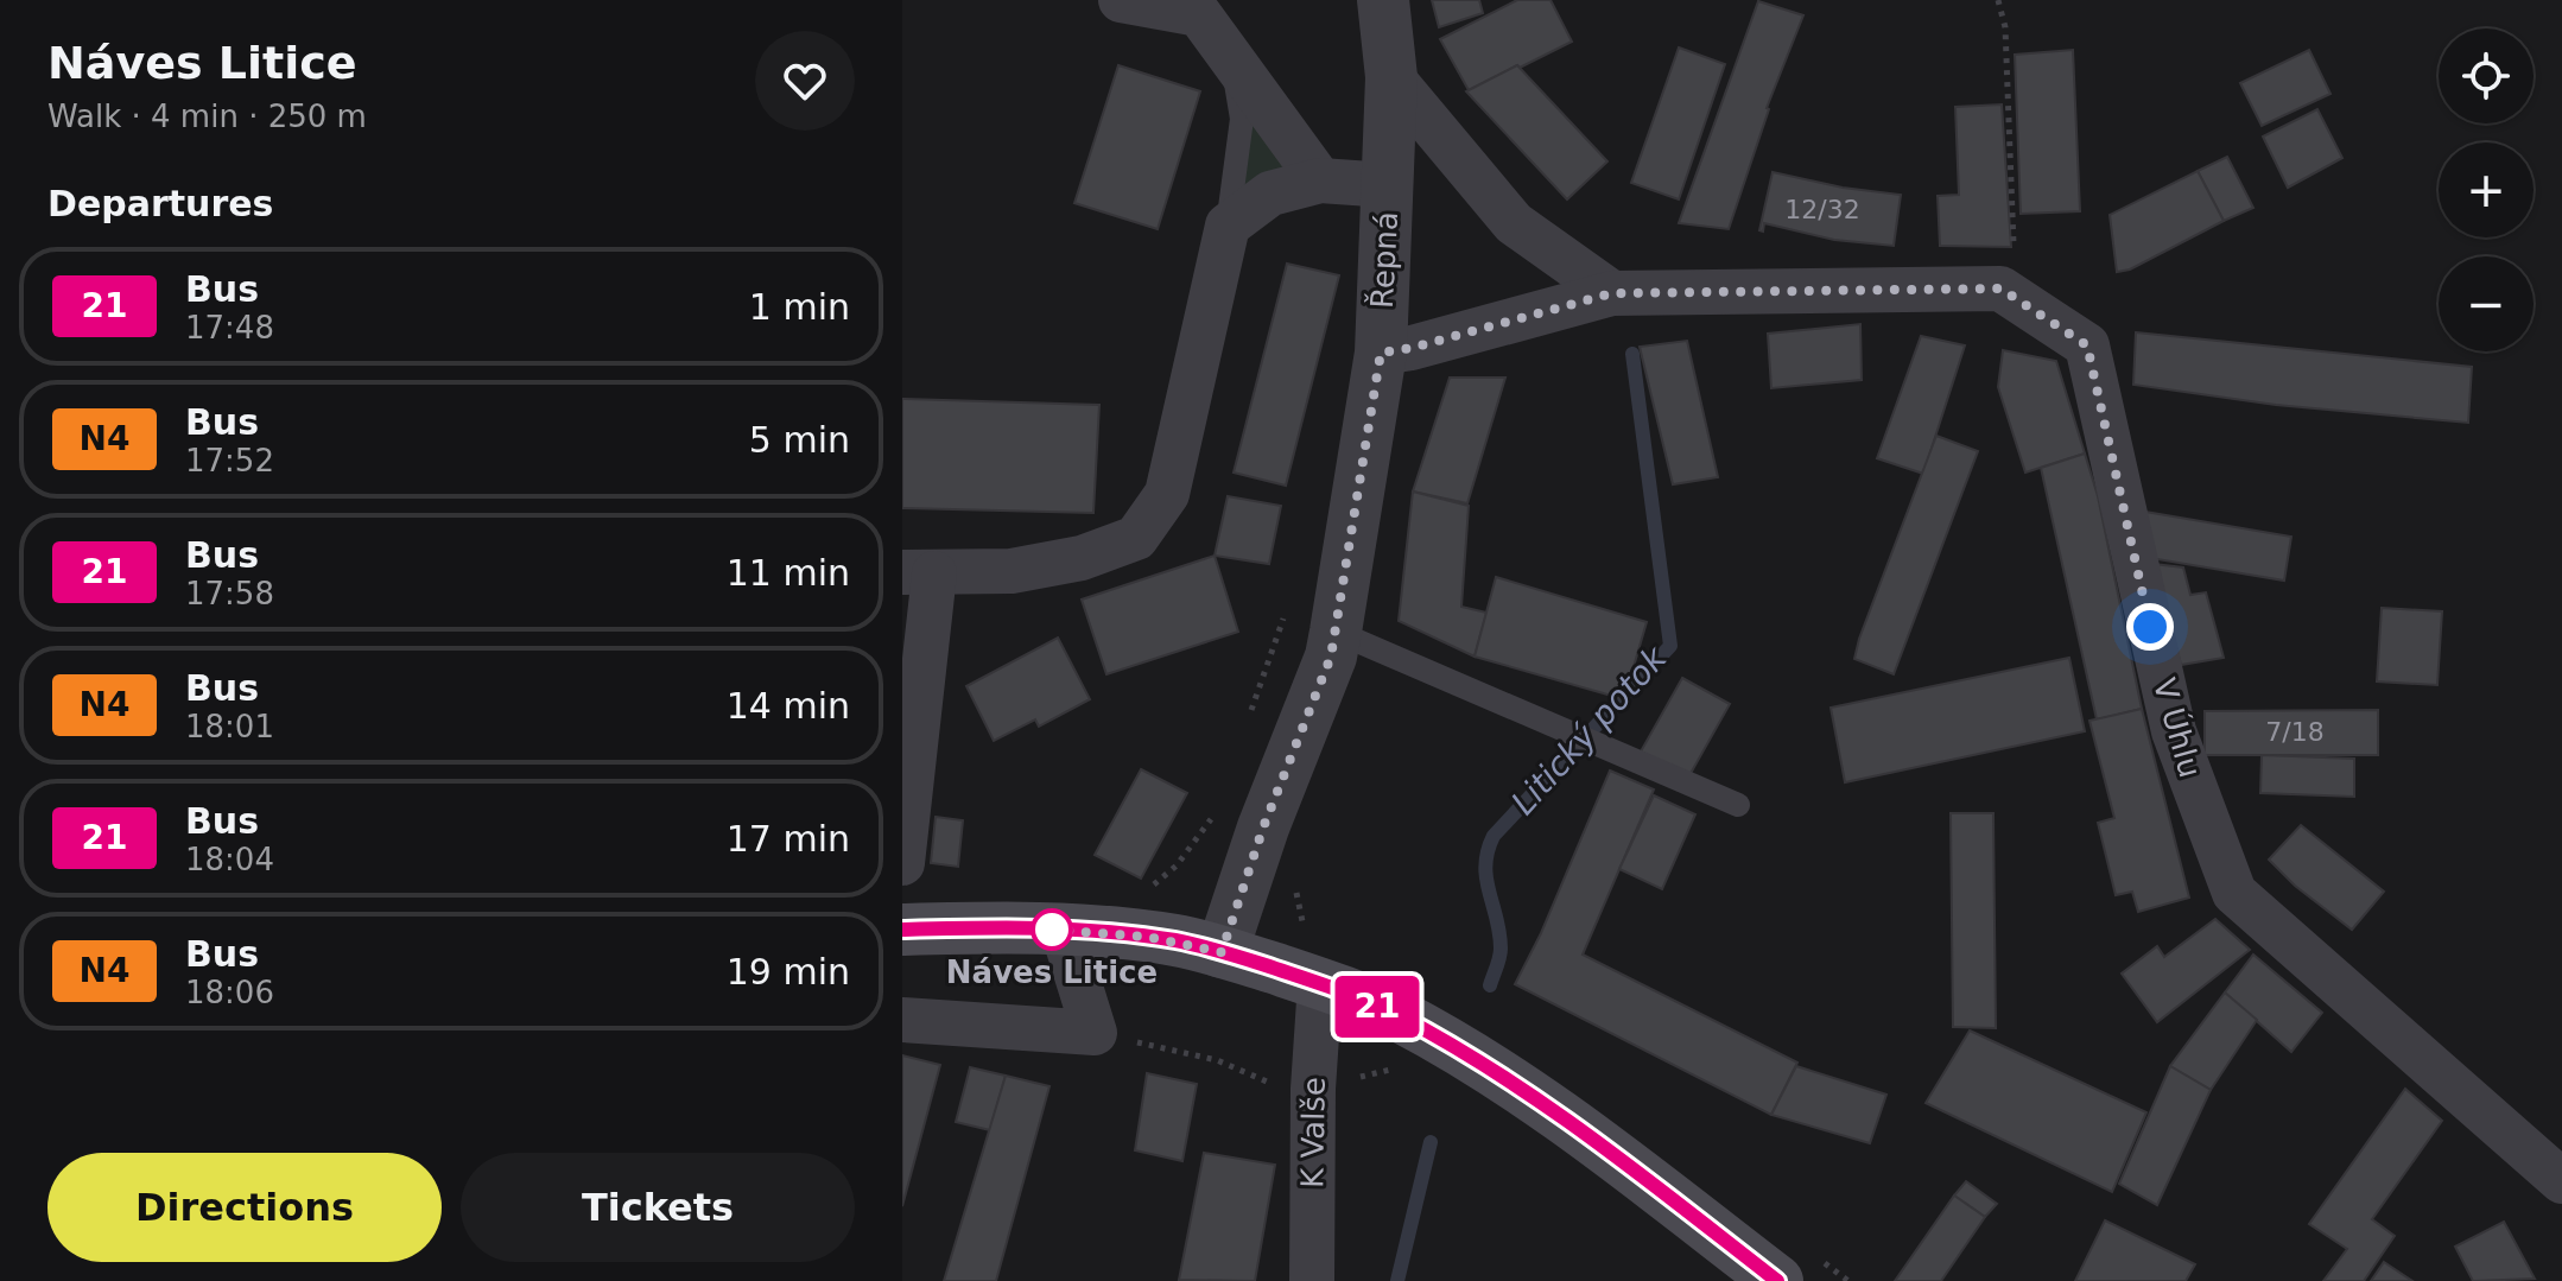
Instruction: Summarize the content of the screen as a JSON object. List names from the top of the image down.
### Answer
{
  "streets": {
    "street": ["Řepná", "V Úhlu", "K Valše"]
  },
  "water": ["Litický potok"],
  "places": ["Náves Litice"],
  "lines": ["bus line 21"],
  "house_numbers": ["12/32", "7/18"],
  "page": {
    "heading": [
      ["Náves Litice", "Walk · 4 min · 250 m"],
      "Departures"
    ],
    "on_map": "21",
    "map_buttons": ["+", "−"],
    "list": [
      {
        "mark": "21",
        "name": "Bus",
        "note": "17:48",
        "value": "1 min"
      },
      {
        "mark": "N4",
        "name": "Bus",
        "note": "17:52",
        "value": "5 min"
      },
      {
        "mark": "21",
        "name": "Bus",
        "note": "17:58",
        "value": "11 min"
      },
      {
        "mark": "N4",
        "name": "Bus",
        "note": "18:01",
        "value": "14 min"
      },
      {
        "mark": "21",
        "name": "Bus",
        "note": "18:04",
        "value": "17 min"
      },
      {
        "mark": "N4",
        "name": "Bus",
        "note": "18:06",
        "value": "19 min"
      }
    ],
    "buttons": ["Directions", "Tickets"]
  }
}
